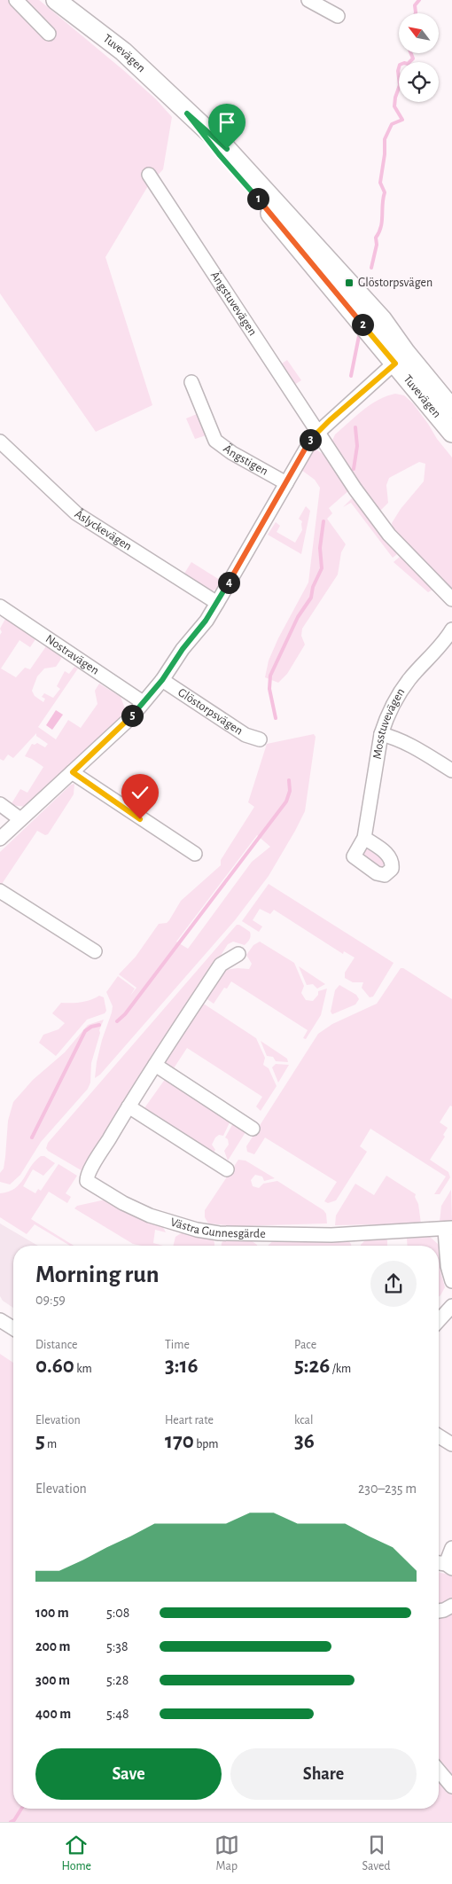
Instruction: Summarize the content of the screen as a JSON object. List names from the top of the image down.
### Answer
{
  "streets": {
    "main road": ["Tuvevägen"],
    "street": [
      "Ängstuvevägen",
      "Ängstigen",
      "Åslyckevägen",
      "Nostravägen",
      "Glöstorpsvägen",
      "Mosstuvevägen",
      "Västra Gunnesgärde"
    ]
  },
  "places": {
    "transit": ["Glöstorpsvägen"]
  },
  "north": "top left",
  "page": {
    "pins": [
      "1",
      "2",
      "3",
      "4",
      "5"
    ],
    "heading": ["Morning run", "09:59"],
    "stats": [
      ["Distance", "0.60 km"],
      ["Time", "3:16"],
      ["Pace", "5:26 /km"],
      ["Elevation", "5 m"],
      ["Heart rate", "170 bpm"],
      ["kcal", "36"]
    ],
    "chart": ["Elevation", "230–235 m"],
    "list": [
      {
        "name": "100 m",
        "note": "5:08"
      },
      {
        "name": "200 m",
        "note": "5:38"
      },
      {
        "name": "300 m",
        "note": "5:28"
      },
      {
        "name": "400 m",
        "note": "5:48"
      }
    ],
    "buttons": ["Save", "Share"],
    "tabs": ["Home", "Map", "Saved"]
  }
}
